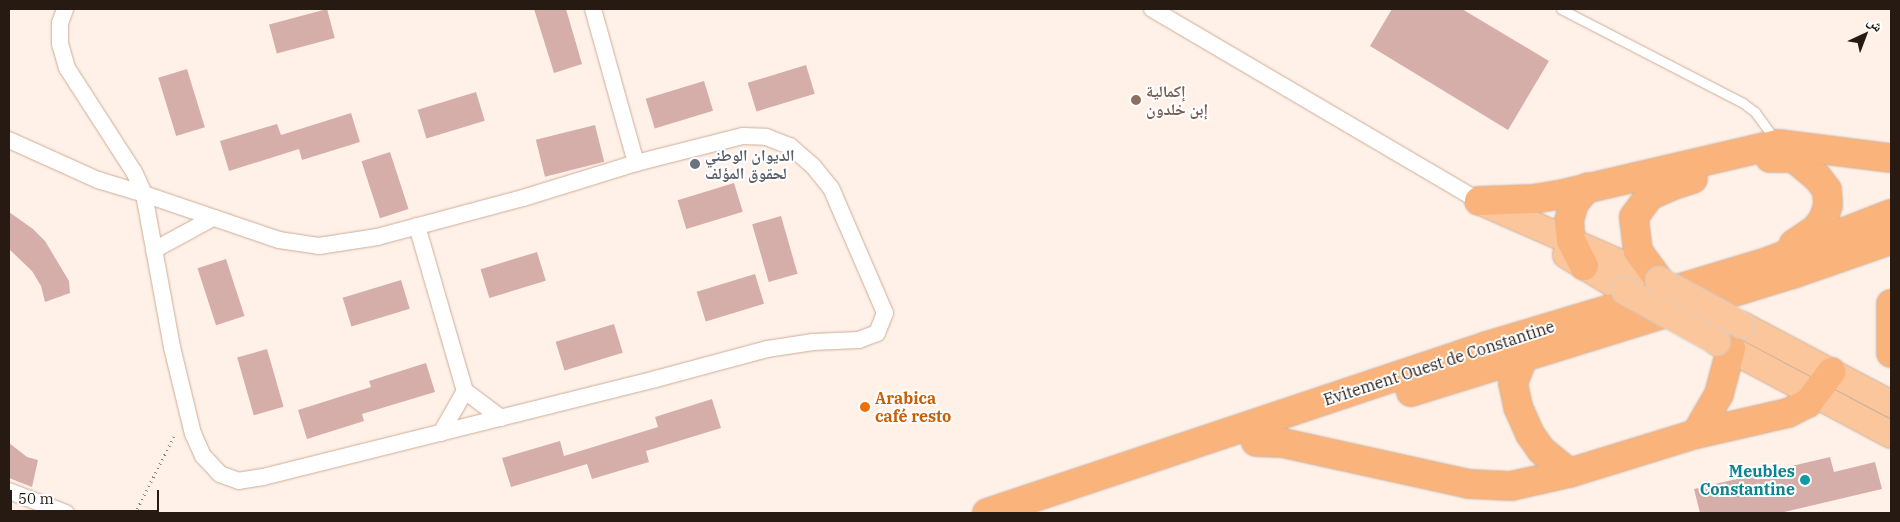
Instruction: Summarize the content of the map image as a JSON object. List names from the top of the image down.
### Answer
{
  "streets": {
    "highway": ["Evitement Ouest de Constantine"]
  },
  "places": [
    "إكمالية إبن خلدون",
    "الديوان الوطني لحقوق المؤلف",
    "Arabica café resto",
    "Meubles Constantine"
  ],
  "scale_bar": "50 m",
  "north": "top right"
}
